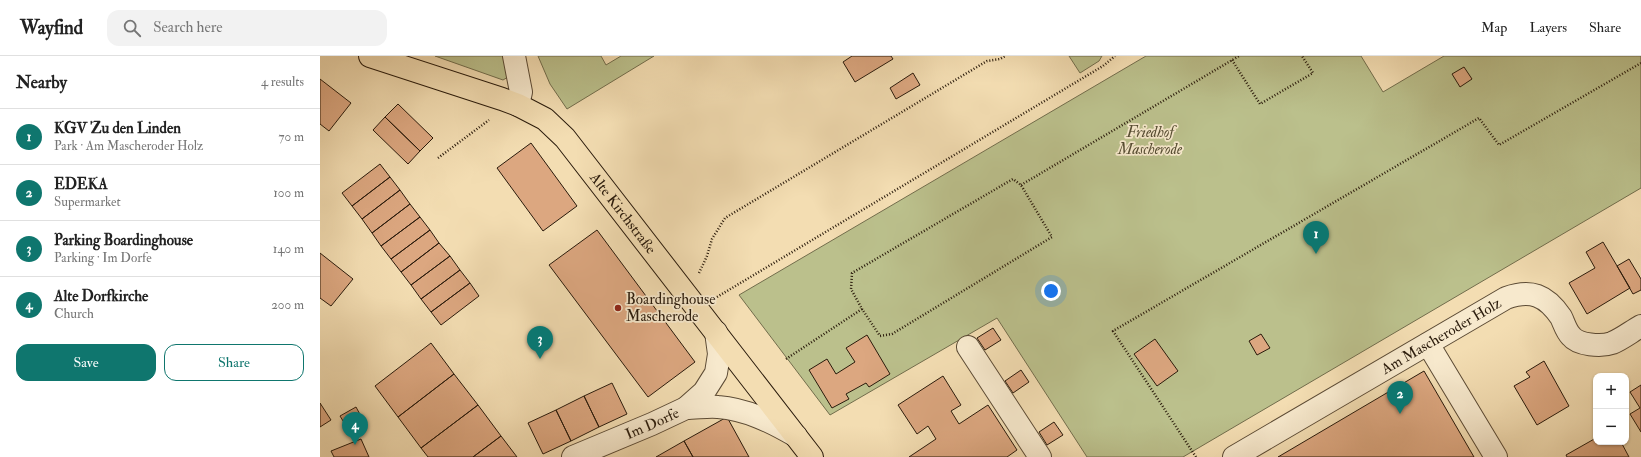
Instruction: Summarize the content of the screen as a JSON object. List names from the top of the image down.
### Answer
{
  "streets": {
    "main road": ["Alte Kirchstraße"],
    "street": ["Am Mascheroder Holz", "Im Dorfe"]
  },
  "crossings": [
    ["Alte Kirchstraße", "Im Dorfe"]
  ],
  "parks": ["Friedhof Mascherode"],
  "places": ["Boardinghouse Mascherode"],
  "page": {
    "header": "Wayfind",
    "search": "Search here",
    "nav": ["Map", "Layers", "Share"],
    "heading": ["Nearby", "4 results"],
    "list": [
      {
        "mark": "1",
        "name": "KGV Zu den Linden",
        "note": "Park · Am Mascheroder Holz",
        "value": "70 m"
      },
      {
        "mark": "2",
        "name": "EDEKA",
        "note": "Supermarket",
        "value": "100 m"
      },
      {
        "mark": "3",
        "name": "Parking Boardinghouse",
        "note": "Parking · Im Dorfe",
        "value": "140 m"
      },
      {
        "mark": "4",
        "name": "Alte Dorfkirche",
        "note": "Church",
        "value": "200 m"
      }
    ],
    "pins": [
      "1",
      "3",
      "2",
      "4"
    ],
    "buttons": ["Save", "Share"],
    "map_buttons": ["+", "−"]
  }
}
